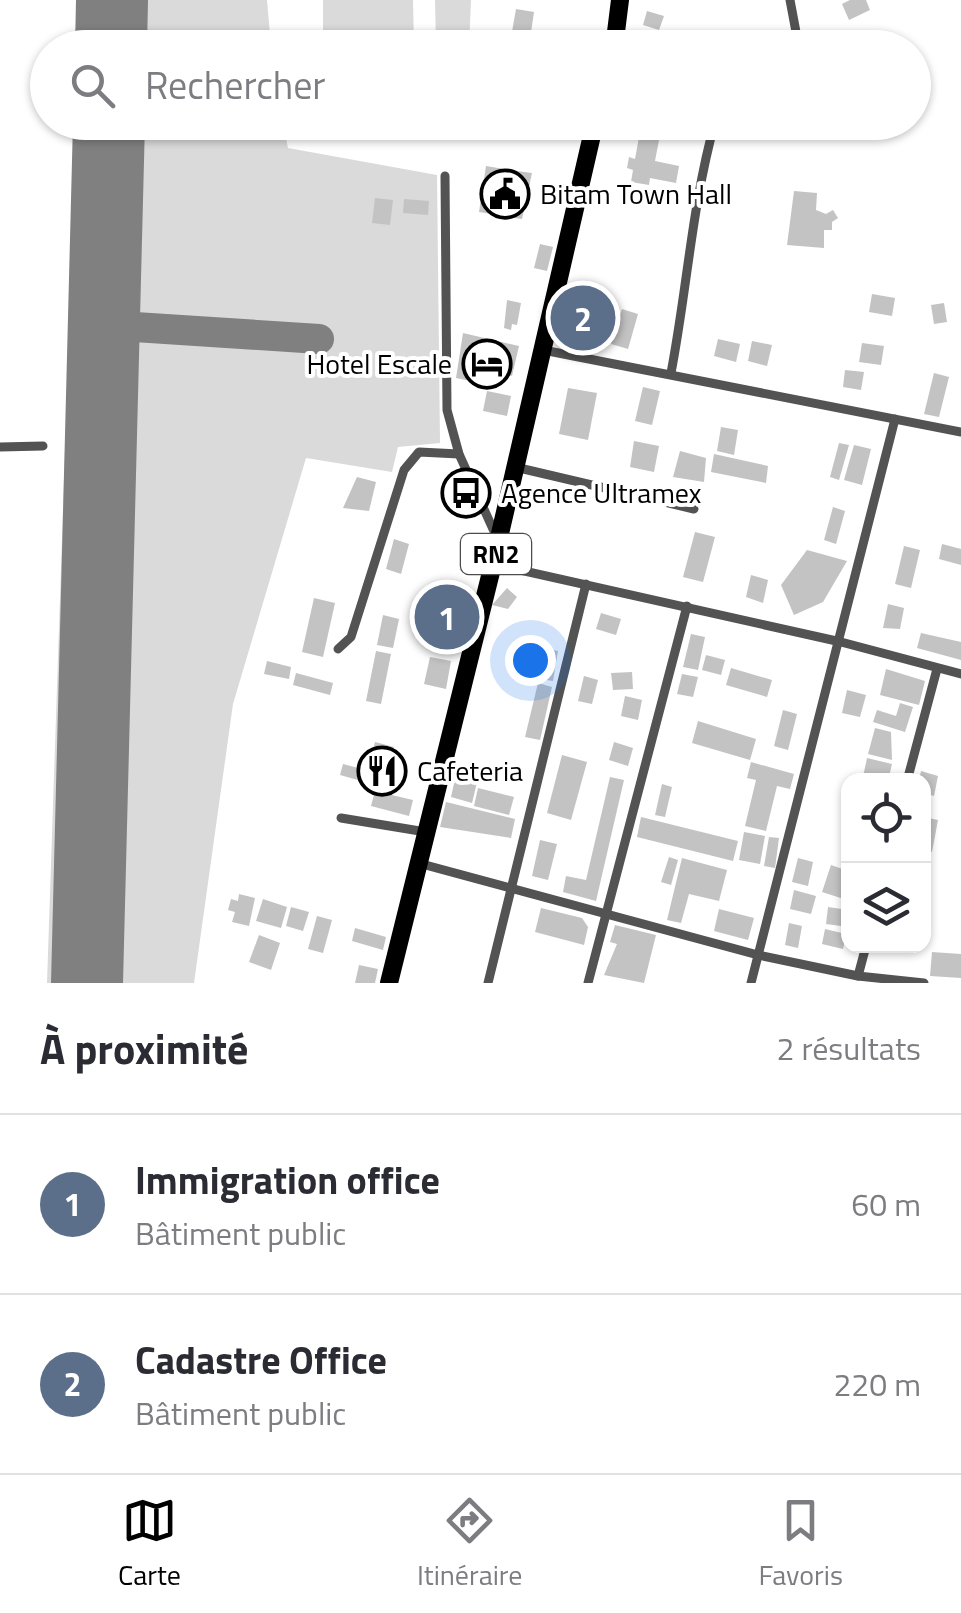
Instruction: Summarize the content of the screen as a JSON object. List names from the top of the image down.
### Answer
{
  "streets": {
    "highway": ["RN2"]
  },
  "places": {
    "public building": ["Bitam Town Hall"],
    "hotel": ["Hotel Escale"],
    "bus stop": ["Agence Ultramex"],
    "restaurant": ["Cafeteria"]
  },
  "page": {
    "search": "Rechercher",
    "pins": ["2", "1"],
    "heading": ["À proximité", "2 résultats"],
    "list": [
      {
        "mark": "1",
        "name": "Immigration office",
        "note": "Bâtiment public",
        "value": "60 m"
      },
      {
        "mark": "2",
        "name": "Cadastre Office",
        "note": "Bâtiment public",
        "value": "220 m"
      }
    ],
    "nav": ["Carte", "Itinéraire", "Favoris"]
  }
}
